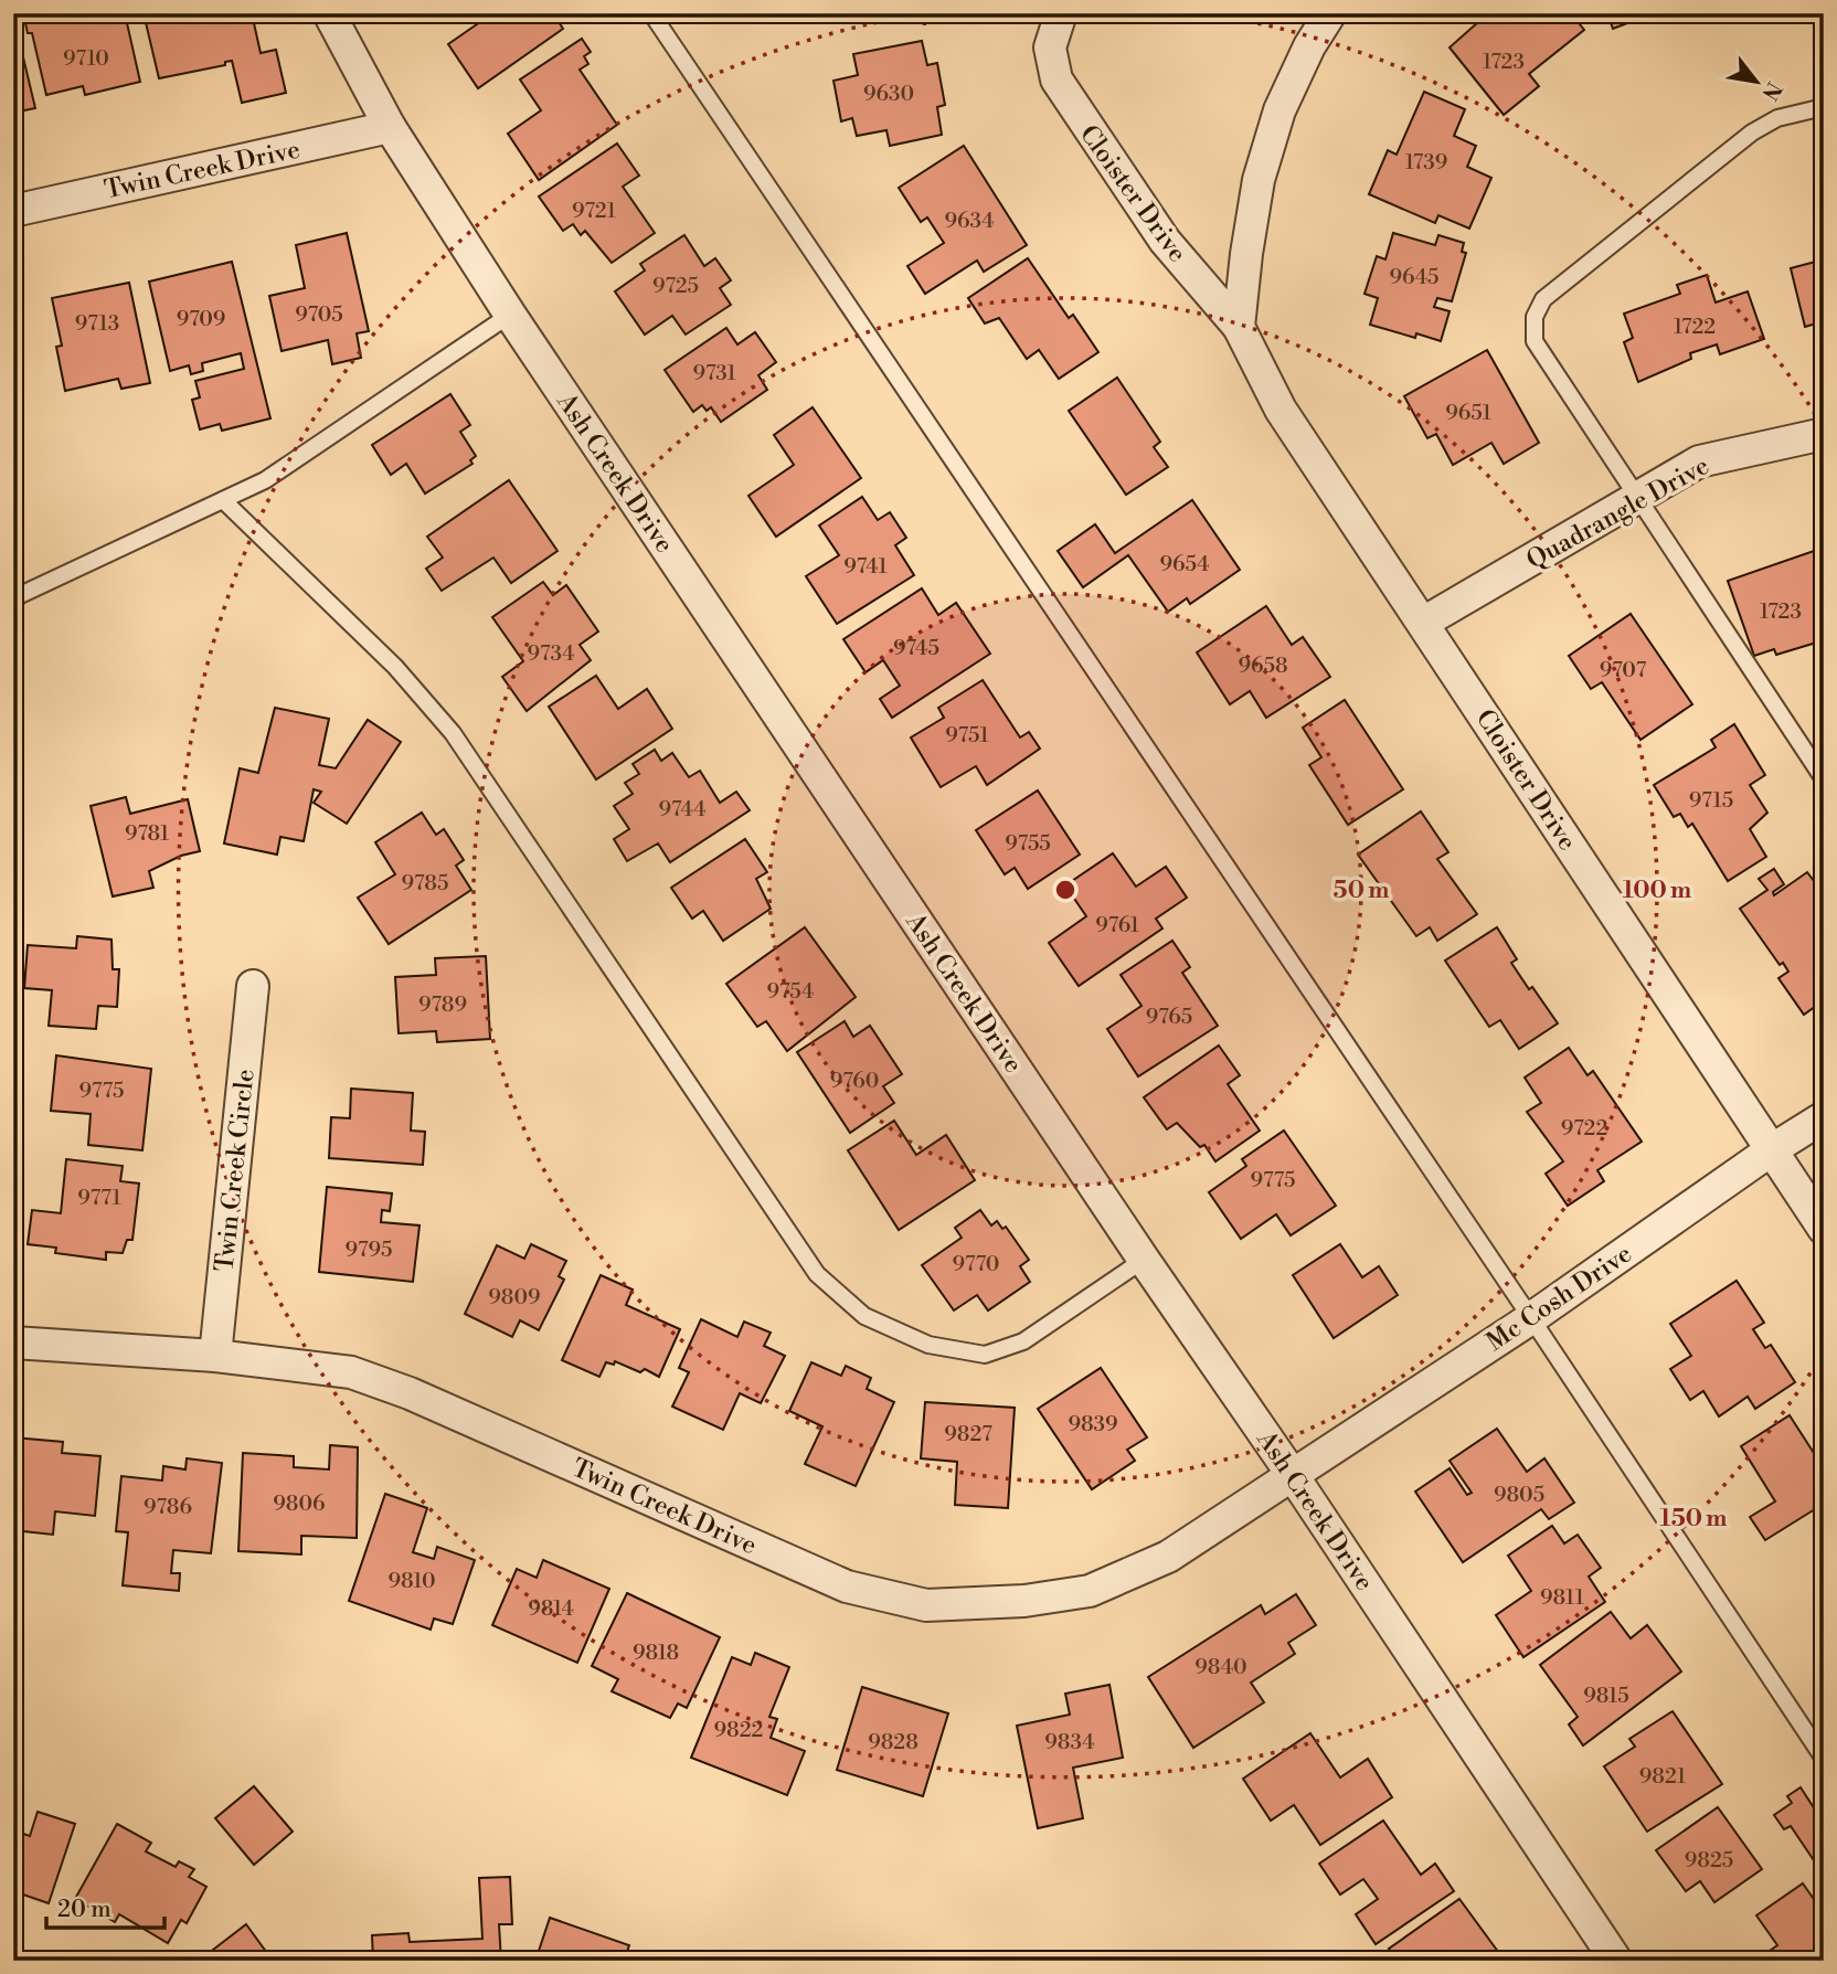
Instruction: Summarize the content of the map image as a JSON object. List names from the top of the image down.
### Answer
{
  "streets": {
    "street": [
      "Twin Creek Drive",
      "Cloister Drive",
      "Ash Creek Drive",
      "Quadrangle Drive",
      "Twin Creek Circle",
      "Mc Cosh Drive"
    ]
  },
  "crossings": [
    ["Twin Creek Drive", "Ash Creek Drive"],
    ["Twin Creek Drive", "Twin Creek Circle"],
    ["Twin Creek Drive", "Mc Cosh Drive"],
    ["Cloister Drive", "Quadrangle Drive"],
    ["Cloister Drive", "Mc Cosh Drive"],
    ["Ash Creek Drive", "Mc Cosh Drive"]
  ],
  "house_numbers": [
    "9710",
    "1723",
    "9630",
    "1739",
    "9721",
    "9634",
    "9645",
    "9725",
    "9705",
    "9709",
    "9713",
    "1722",
    "9731",
    "9651",
    "9654",
    "9741",
    "1723",
    "9745",
    "9734",
    "9658",
    "9707",
    "9751",
    "9715",
    "9744",
    "9781",
    "9755",
    "9785",
    "9761",
    "9754",
    "9789",
    "9765",
    "9760",
    "9775",
    "9722",
    "9775",
    "9771",
    "9795",
    "9770",
    "9809",
    "9839",
    "9827",
    "9805",
    "9806",
    "9786",
    "9810",
    "9811",
    "9814",
    "9818",
    "9840",
    "9815",
    "9822",
    "9828",
    "9834",
    "9821",
    "9825"
  ],
  "scale_bar": "20 m",
  "north": "bottom right",
  "rings": ["50 m", "100 m", "150 m"]
}
